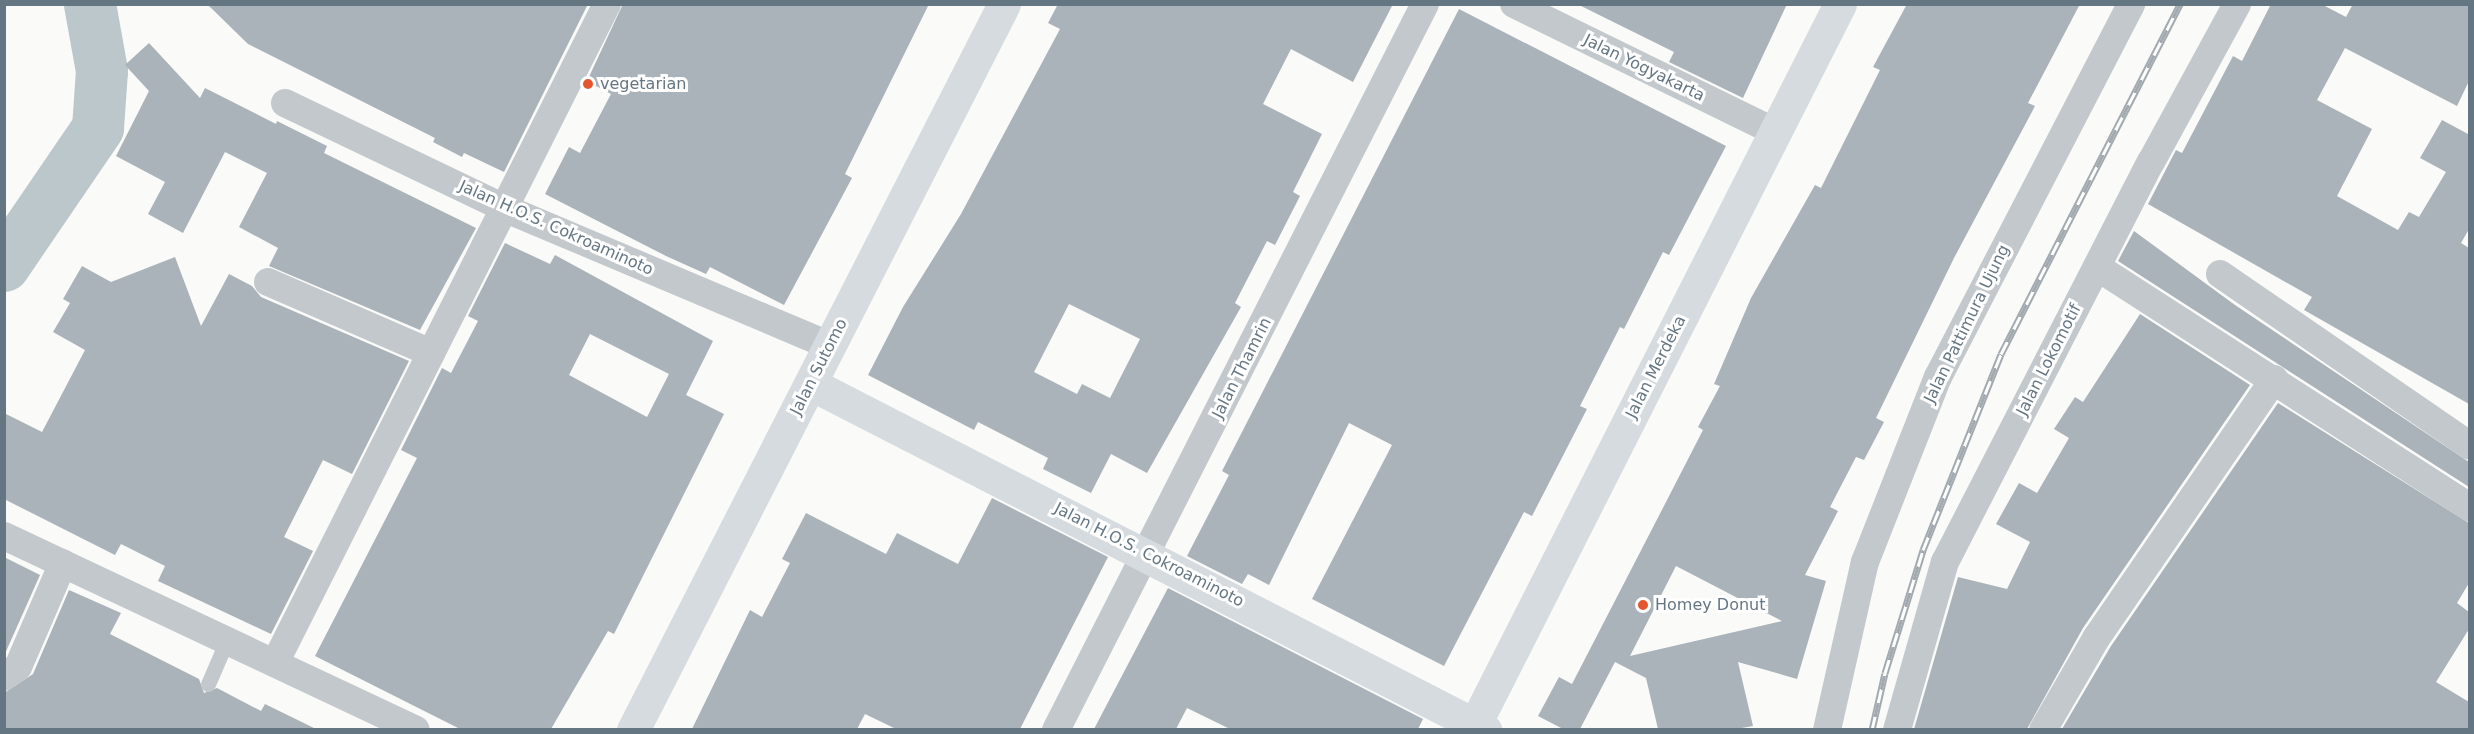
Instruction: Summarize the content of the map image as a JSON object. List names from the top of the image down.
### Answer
{
  "streets": {
    "main road": ["Jalan H.O.S. Cokroaminoto", "Jalan Sutomo", "Jalan Merdeka"],
    "street": [
      "Jalan Yogyakarta",
      "Jalan Pattimura Ujung",
      "Jalan Lokomotif",
      "Jalan Thamrin"
    ]
  },
  "crossings": [
    ["Jalan Yogyakarta", "Jalan Merdeka"],
    ["Jalan H.O.S. Cokroaminoto", "Jalan Sutomo"],
    ["Jalan H.O.S. Cokroaminoto", "Jalan Merdeka"],
    ["Jalan H.O.S. Cokroaminoto", "Jalan Thamrin"]
  ],
  "places": ["vegetarian", "Homey Donut"]
}
